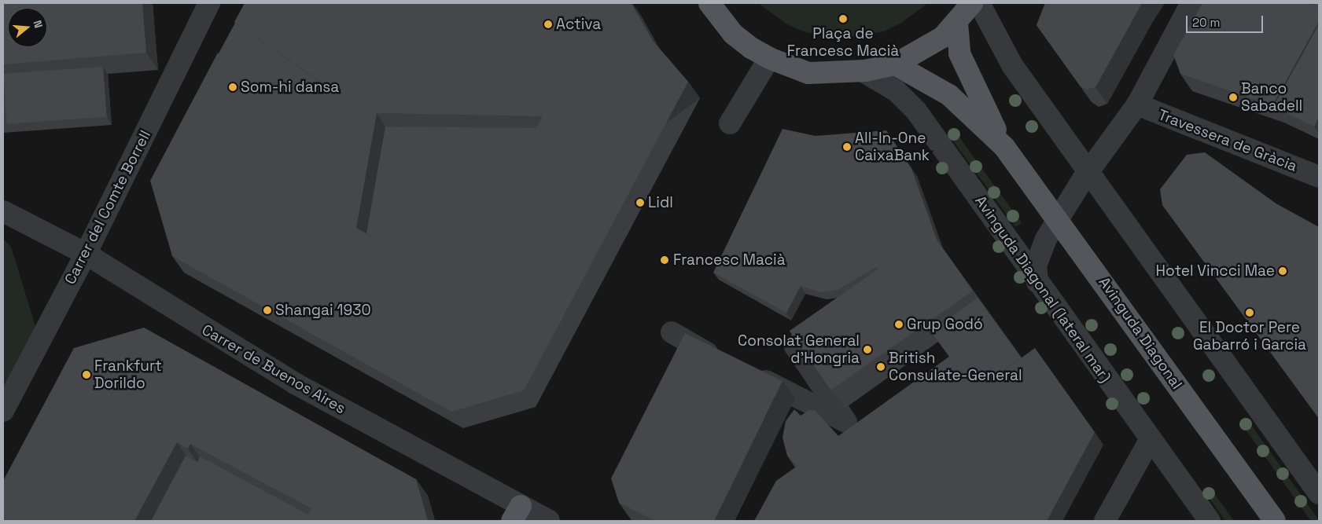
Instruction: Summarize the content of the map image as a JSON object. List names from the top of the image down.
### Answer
{
  "streets": {
    "main road": ["Avinguda Diagonal"],
    "street": [
      "Travessera de Gràcia",
      "Carrer del Comte Borrell",
      "Avinguda Diagonal (lateral mar)",
      "Carrer de Buenos Aires"
    ]
  },
  "crossings": [
    ["Carrer del Comte Borrell", "Carrer de Buenos Aires"]
  ],
  "places": [
    "Plaça de Francesc Macià",
    "Activa",
    "Som-hi dansa",
    "Banco Sabadell",
    "All-In-One CaixaBank",
    "Lidl",
    "Francesc Macià",
    "Hotel Vincci Mae",
    "Shangai 1930",
    "El Doctor Pere Gabarró i Garcia",
    "Grup Godó",
    "Consolat General d'Hongria",
    "British Consulate-General",
    "Frankfurt Dorildo"
  ],
  "scale_bar": "20 m",
  "north": "right"
}
